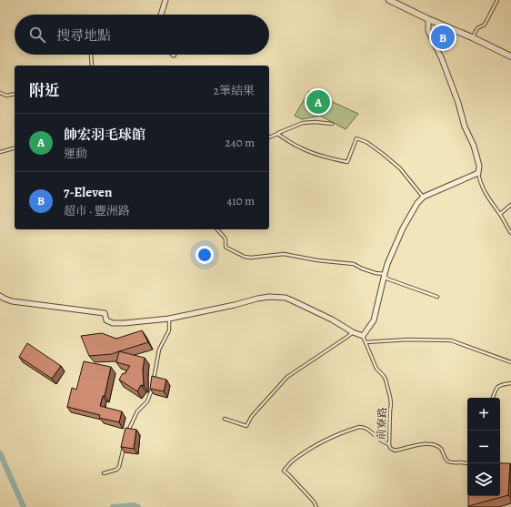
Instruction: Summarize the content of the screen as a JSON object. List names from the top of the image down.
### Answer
{
  "streets": {
    "lane": ["前寮路"]
  },
  "page": {
    "search": "搜尋地點",
    "pins": ["B", "A"],
    "heading": ["附近", "2筆結果"],
    "list": [
      {
        "mark": "A",
        "name": "帥宏羽毛球館",
        "note": "運動",
        "value": "240 m"
      },
      {
        "mark": "B",
        "name": "7-Eleven",
        "note": "超市 · 豐洲路",
        "value": "410 m"
      }
    ],
    "map_buttons": ["+", "−"]
  }
}
